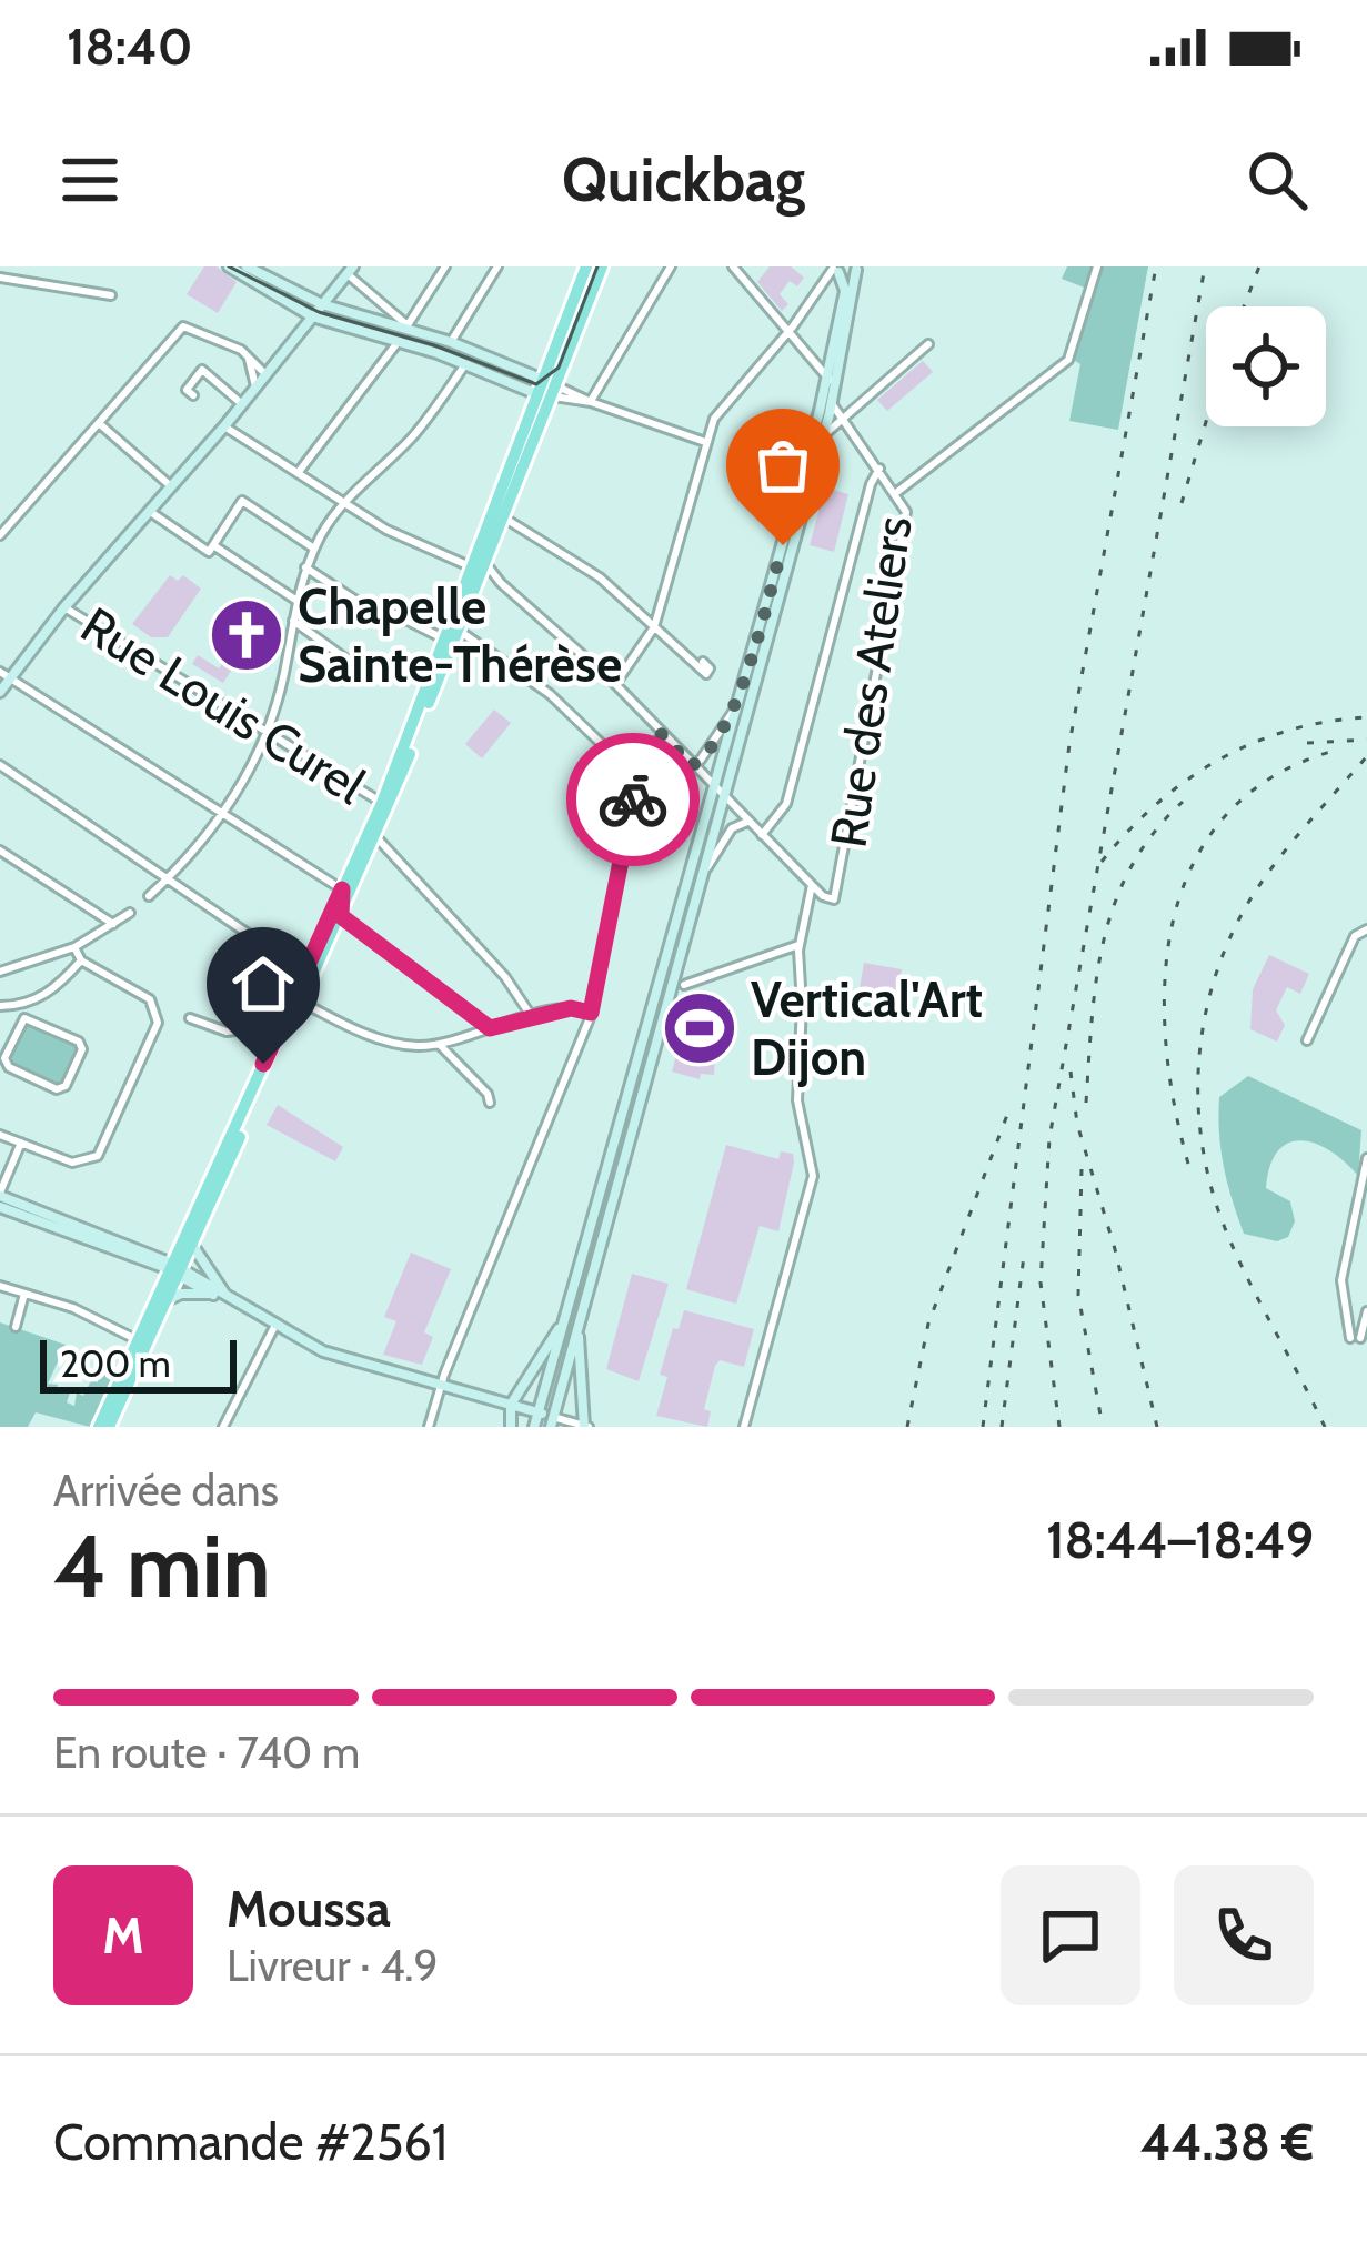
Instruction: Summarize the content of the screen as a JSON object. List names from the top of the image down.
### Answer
{
  "streets": {
    "street": ["Rue des Ateliers", "Rue Louis Curel"]
  },
  "places": {
    "church": ["Chapelle Sainte-Thérèse"],
    "sports": ["Vertical'Art Dijon"]
  },
  "scale_bar": "200 m",
  "page": {
    "status": "18:40",
    "header": "Quickbag",
    "scale": "200 m",
    "heading": ["4 min", "Arrivée dans", "18:44–18:49"],
    "panel": [
      "Moussa",
      "Livreur · 4.9",
      "Commande #2561",
      "44.38 €"
    ],
    "bar": "En route · 740 m",
    "round": "M"
  }
}
